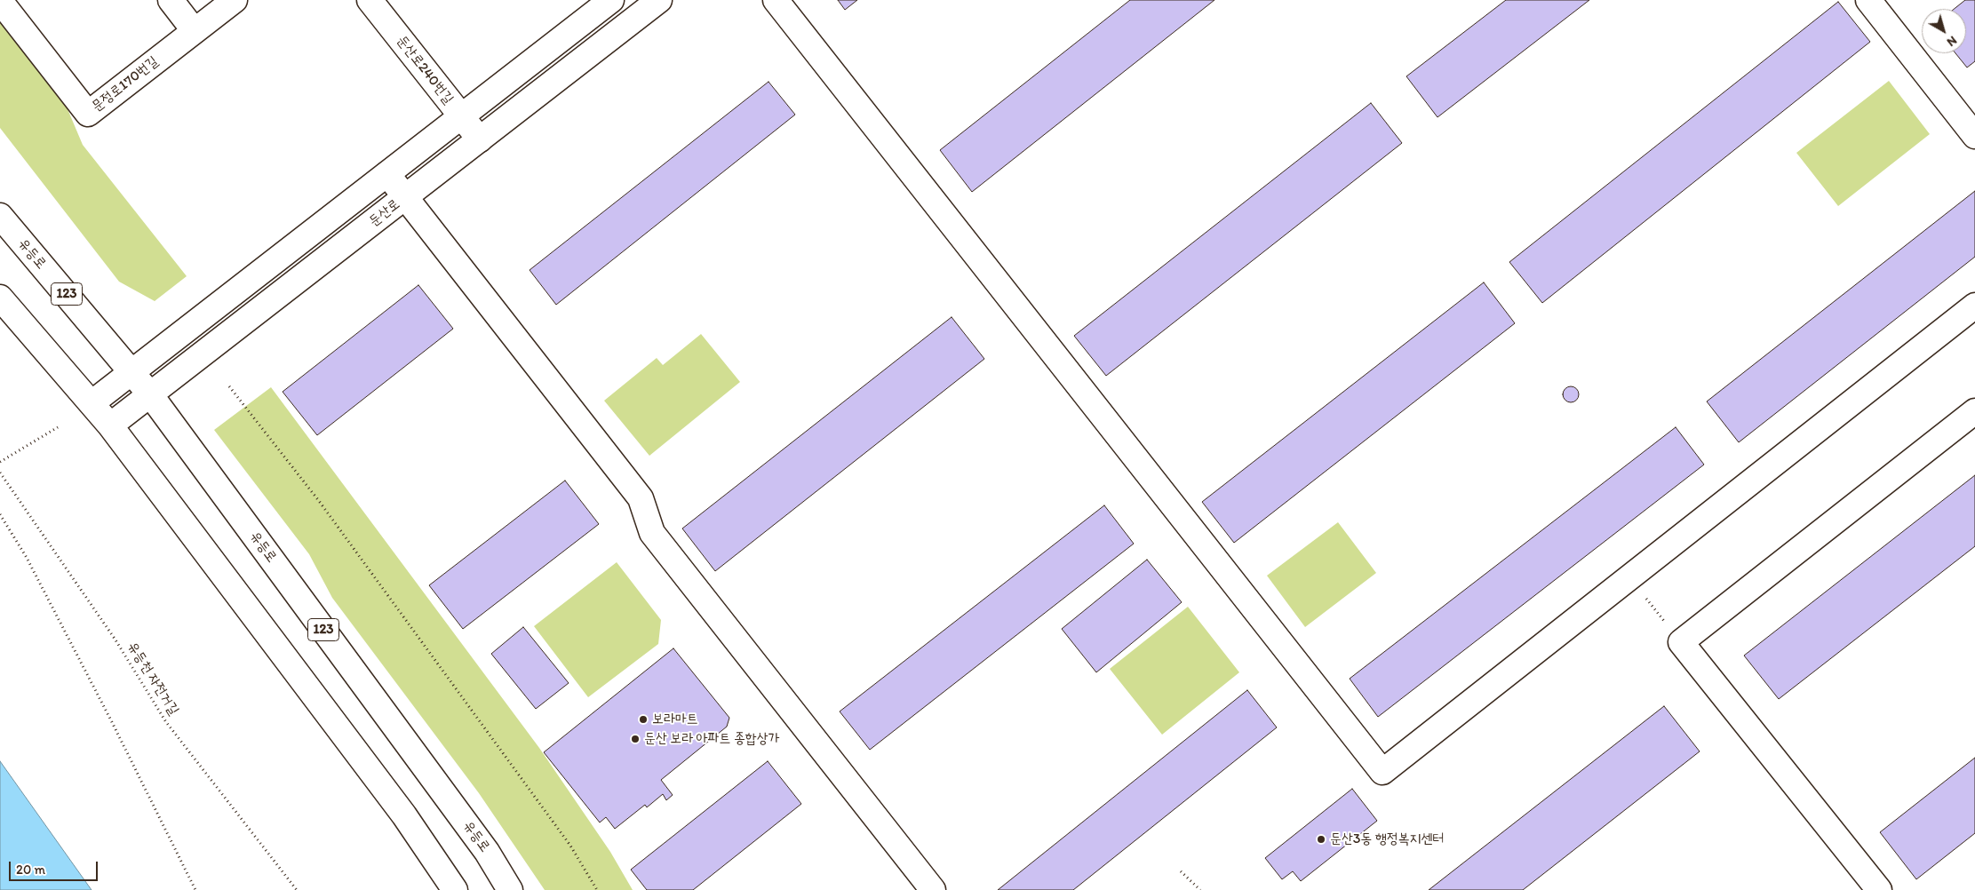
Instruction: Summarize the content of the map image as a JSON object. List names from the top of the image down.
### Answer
{
  "streets": {
    "main road": [
      "둔산로240번길",
      "문정로170번길",
      "둔산로",
      "유등로",
      "123"
    ],
    "path": ["유등천 자전거길"]
  },
  "crossings": [
    ["둔산로240번길", "둔산로"],
    ["둔산로", "유등로"]
  ],
  "places": ["보라마트", "둔산 보라 아파트 종합상가", "둔산3동 행정복지센터"],
  "scale_bar": "20 m",
  "north": "bottom right"
}
